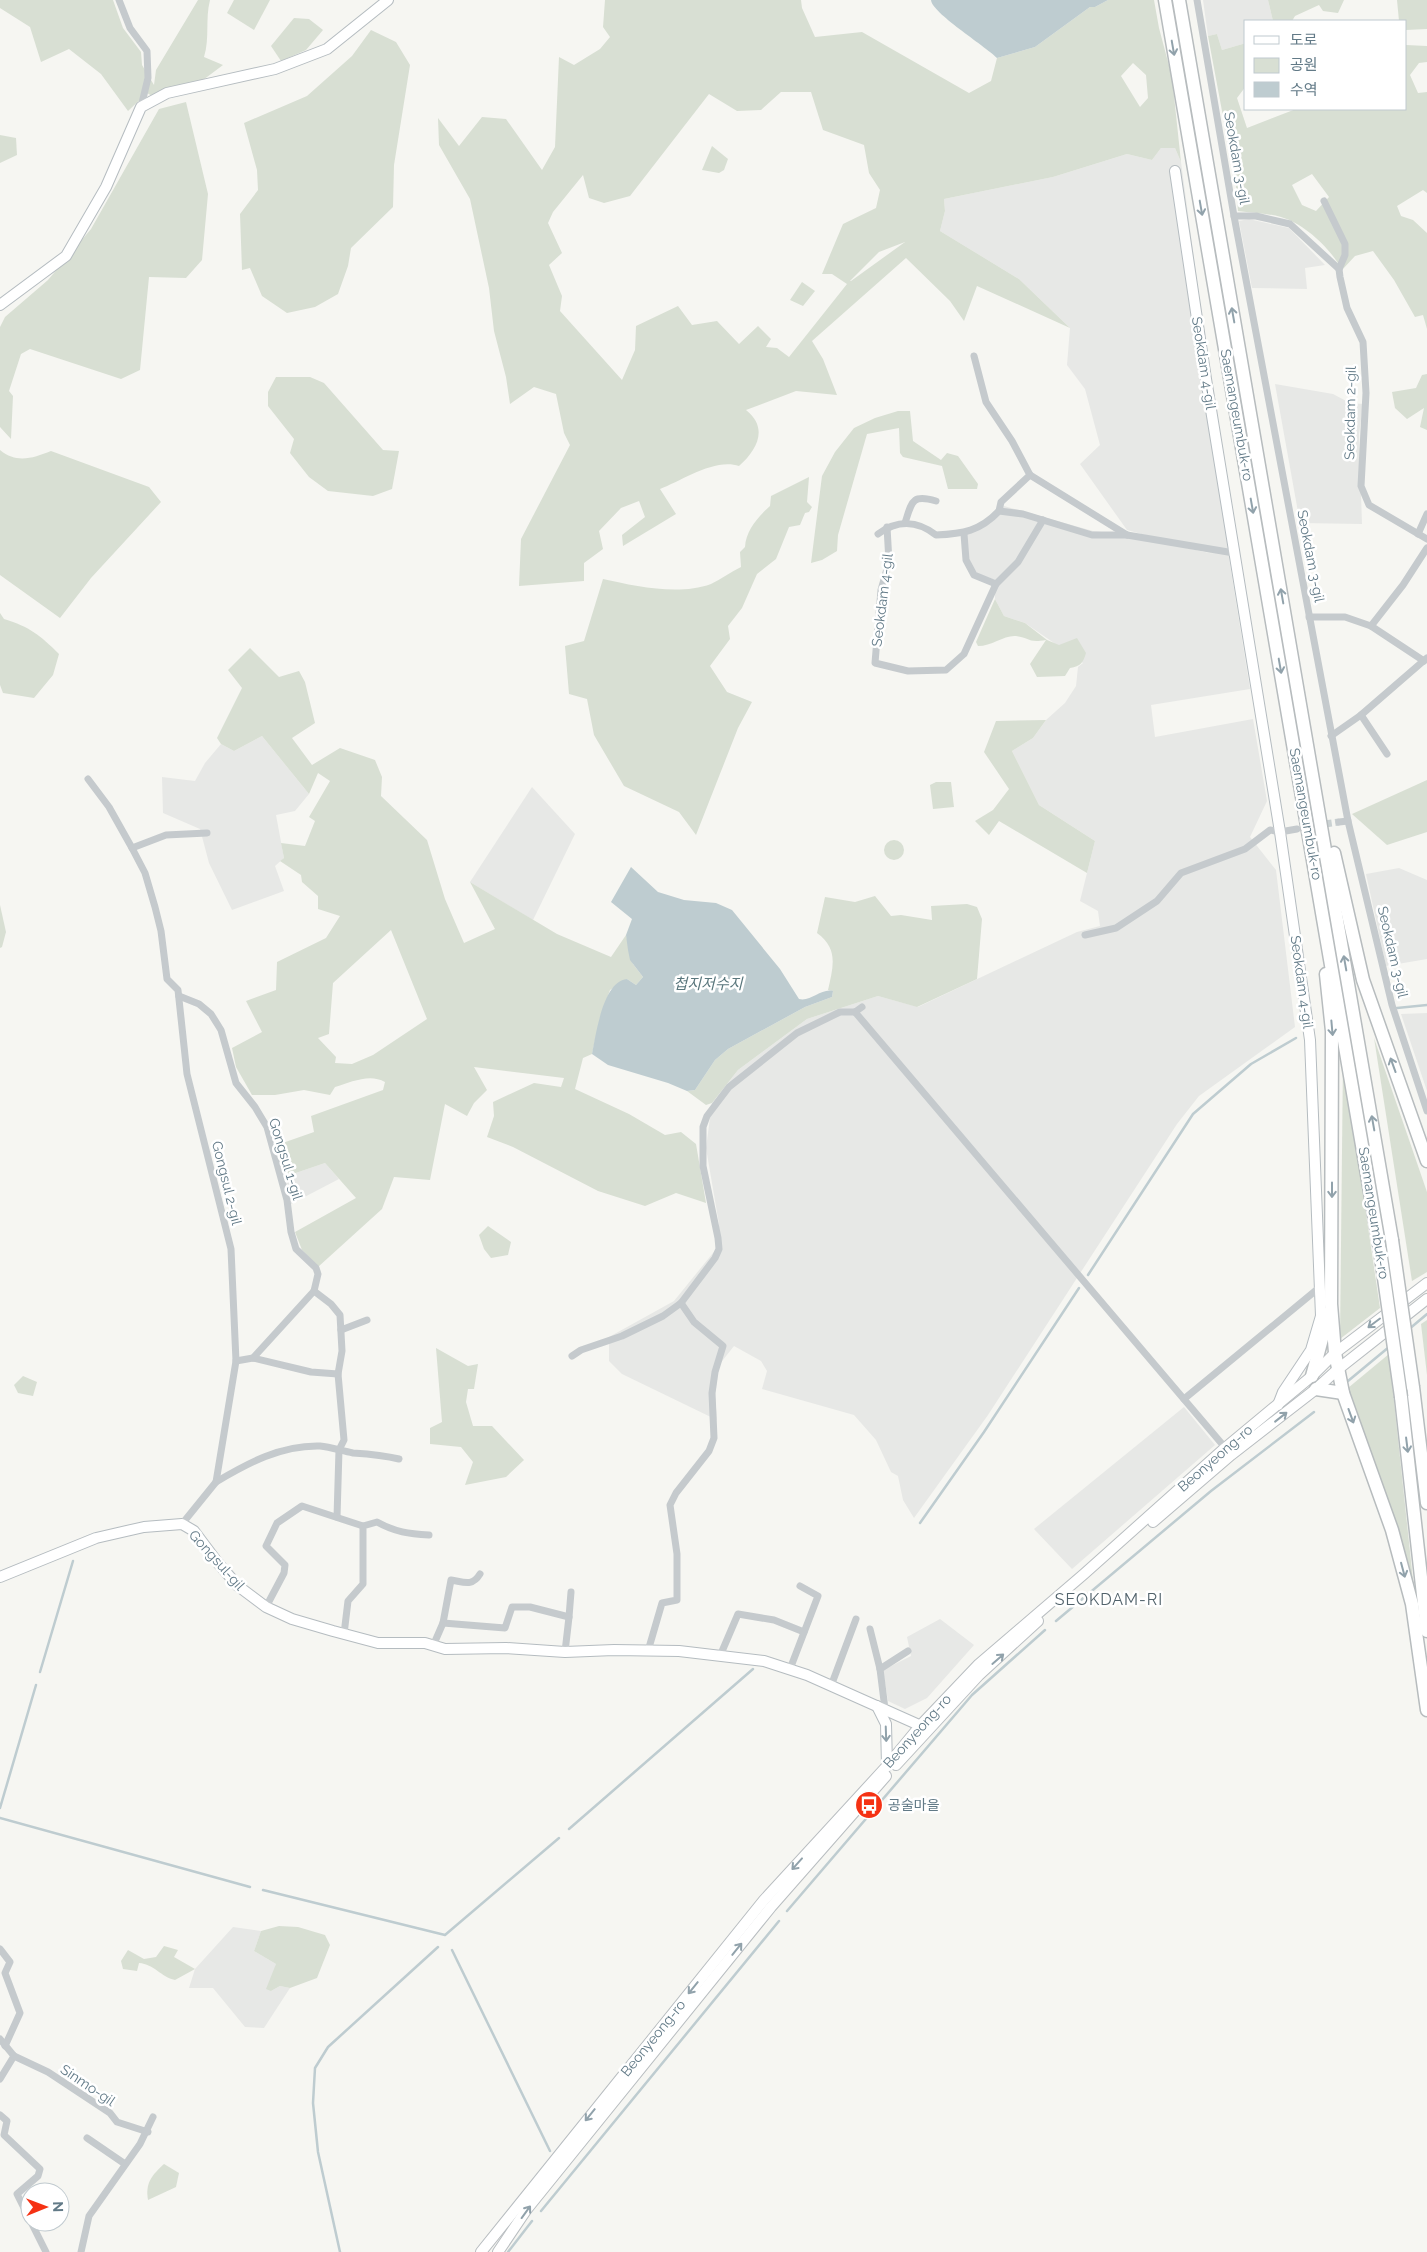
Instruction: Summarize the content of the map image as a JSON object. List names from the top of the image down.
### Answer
{
  "streets": {
    "highway": ["Saemangeumbuk-ro"],
    "street": [
      "Seokdam 3-gil",
      "Seokdam 4-gil",
      "Seokdam 2-gil",
      "Gongsul 1-gil",
      "Gongsul 2-gil",
      "Beonyeong-ro",
      "Gongsul-gil",
      "Sinmo-gil"
    ]
  },
  "crossings": [
    ["Seokdam 4-gil", "Beonyeong-ro"],
    ["Gongsul 1-gil", "Gongsul 2-gil"],
    ["Gongsul 2-gil", "Gongsul-gil"],
    ["Beonyeong-ro", "Gongsul-gil"]
  ],
  "districts": ["SEOKDAM-RI"],
  "water": ["첩지저수지"],
  "places": {
    "bus stop": ["공술마을"]
  },
  "legend": ["도로", "공원", "수역"],
  "north": "right"
}
